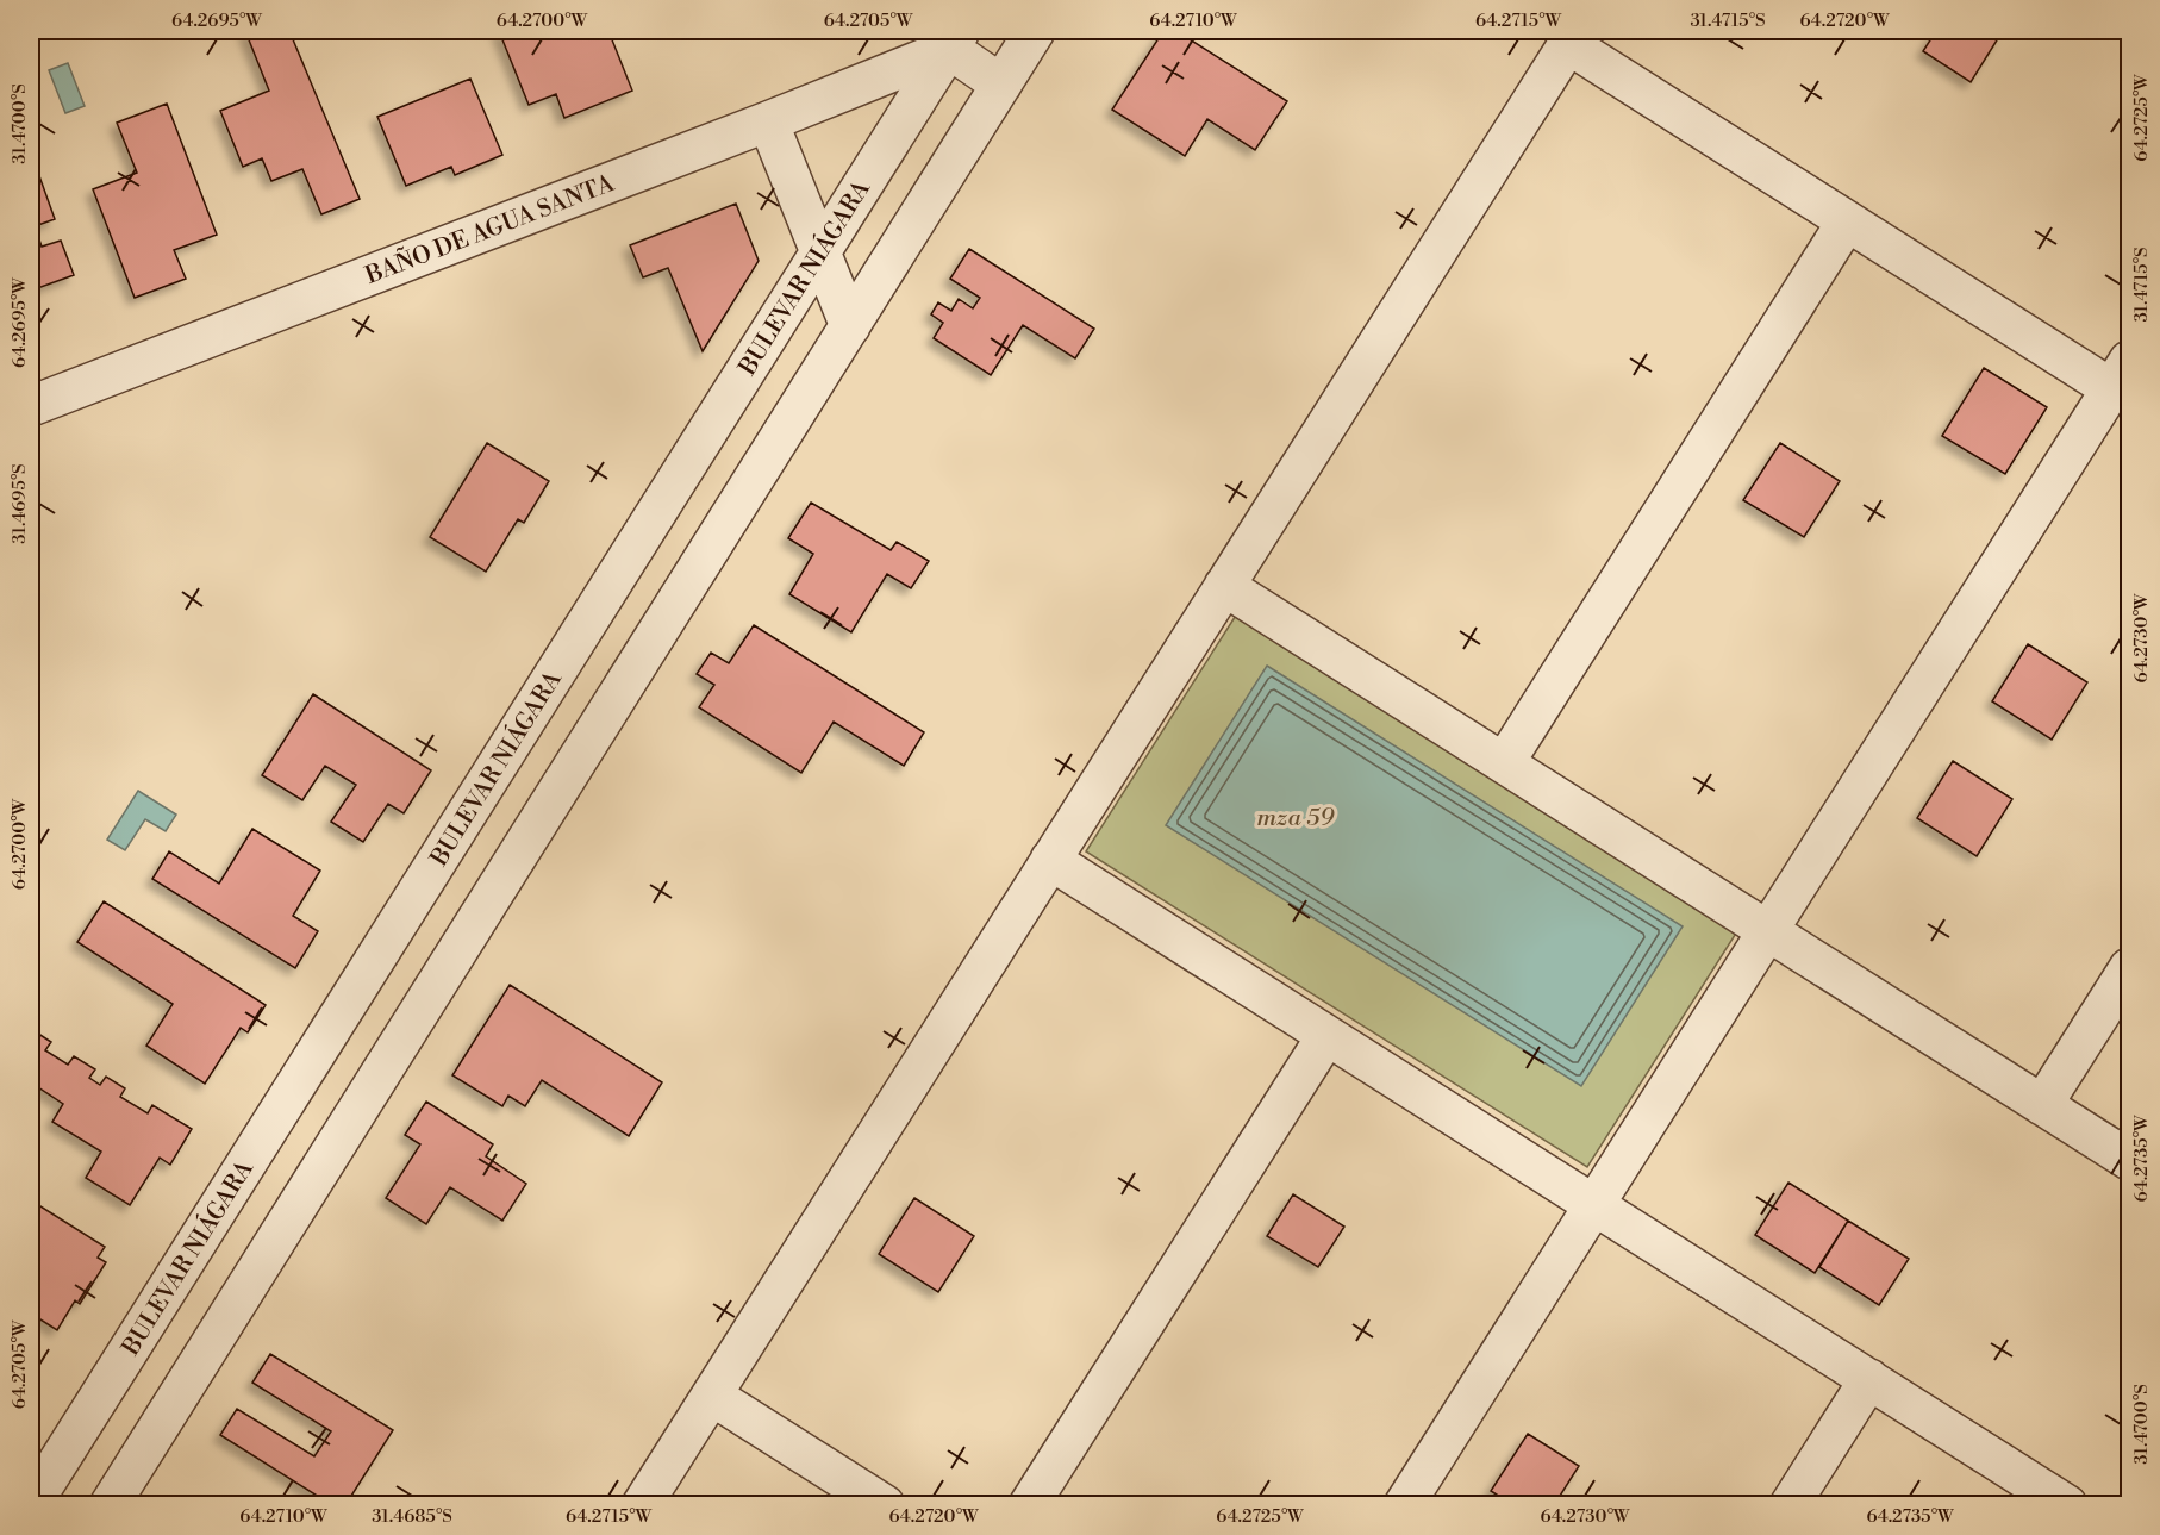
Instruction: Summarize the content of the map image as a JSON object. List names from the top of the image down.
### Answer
{
  "streets": {
    "street": ["BAÑO DE AGUA SANTA", "BULEVAR NIÁGARA"]
  },
  "crossings": [
    ["BAÑO DE AGUA SANTA", "BULEVAR NIÁGARA"]
  ],
  "parks": ["mza 59"],
  "coordinates": [
    "64.2695°W",
    "64.2700°W",
    "64.2705°W",
    "64.2710°W",
    "64.2715°W",
    "31.4715°S",
    "64.2720°W",
    "64.2725°W",
    "31.4700°S",
    "31.4695°S",
    "64.2730°W",
    "64.2735°W",
    "31.4685°S"
  ]
}
